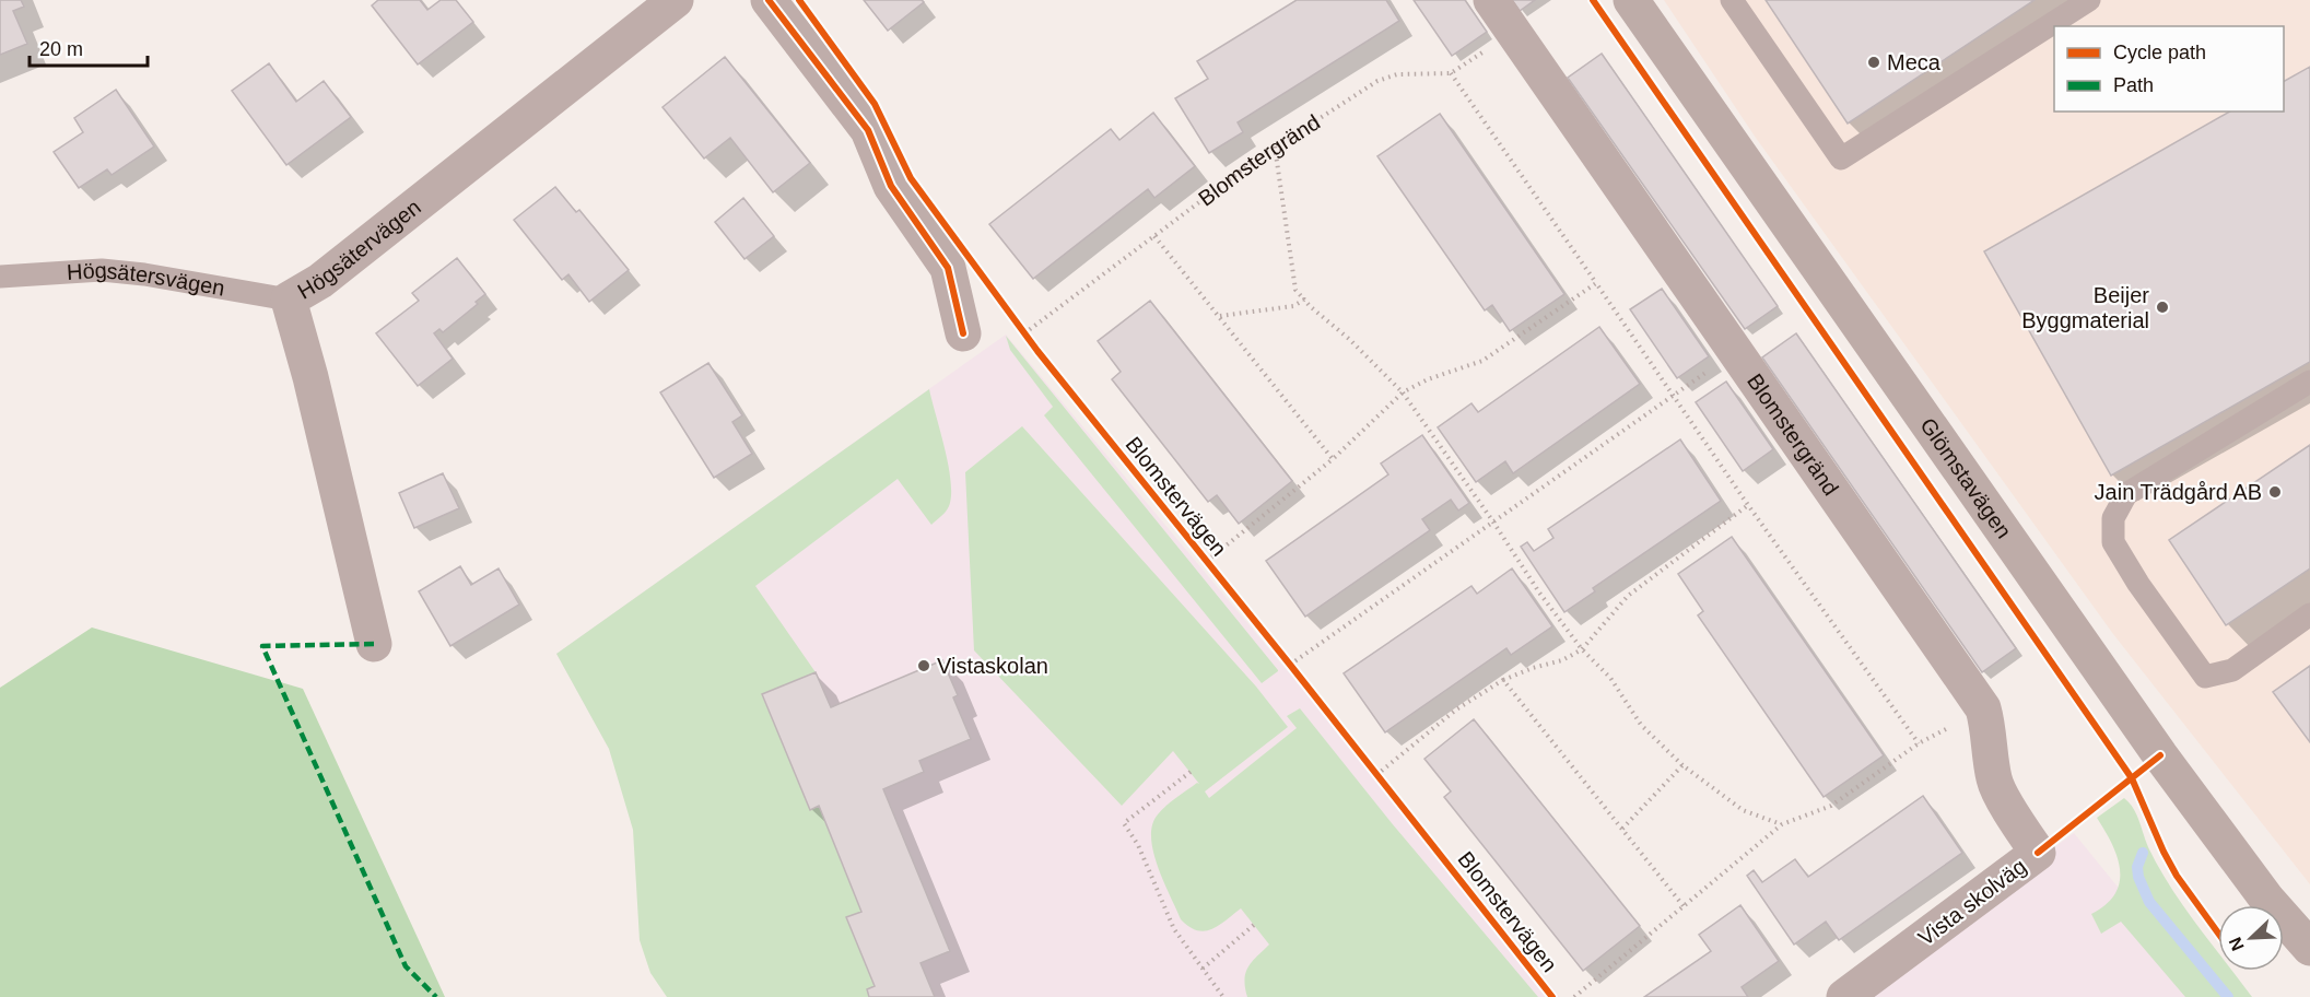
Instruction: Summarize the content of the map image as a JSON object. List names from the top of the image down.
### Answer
{
  "streets": {
    "main road": ["Glömstavägen"],
    "street": ["Blomstergränd", "Högsätervägen", "Vista skolväg"],
    "lane": ["Högsätersvägen"],
    "cycle path": ["Blomstervägen"]
  },
  "crossings": [
    ["Blomstergränd", "Vista skolväg"],
    ["Högsätervägen", "Högsätersvägen"]
  ],
  "places": [
    "Meca",
    "Beijer Byggmaterial",
    "Jain Trädgård AB",
    "Vistaskolan"
  ],
  "legend": ["Cycle path", "Path"],
  "scale_bar": "20 m",
  "north": "bottom left"
}
